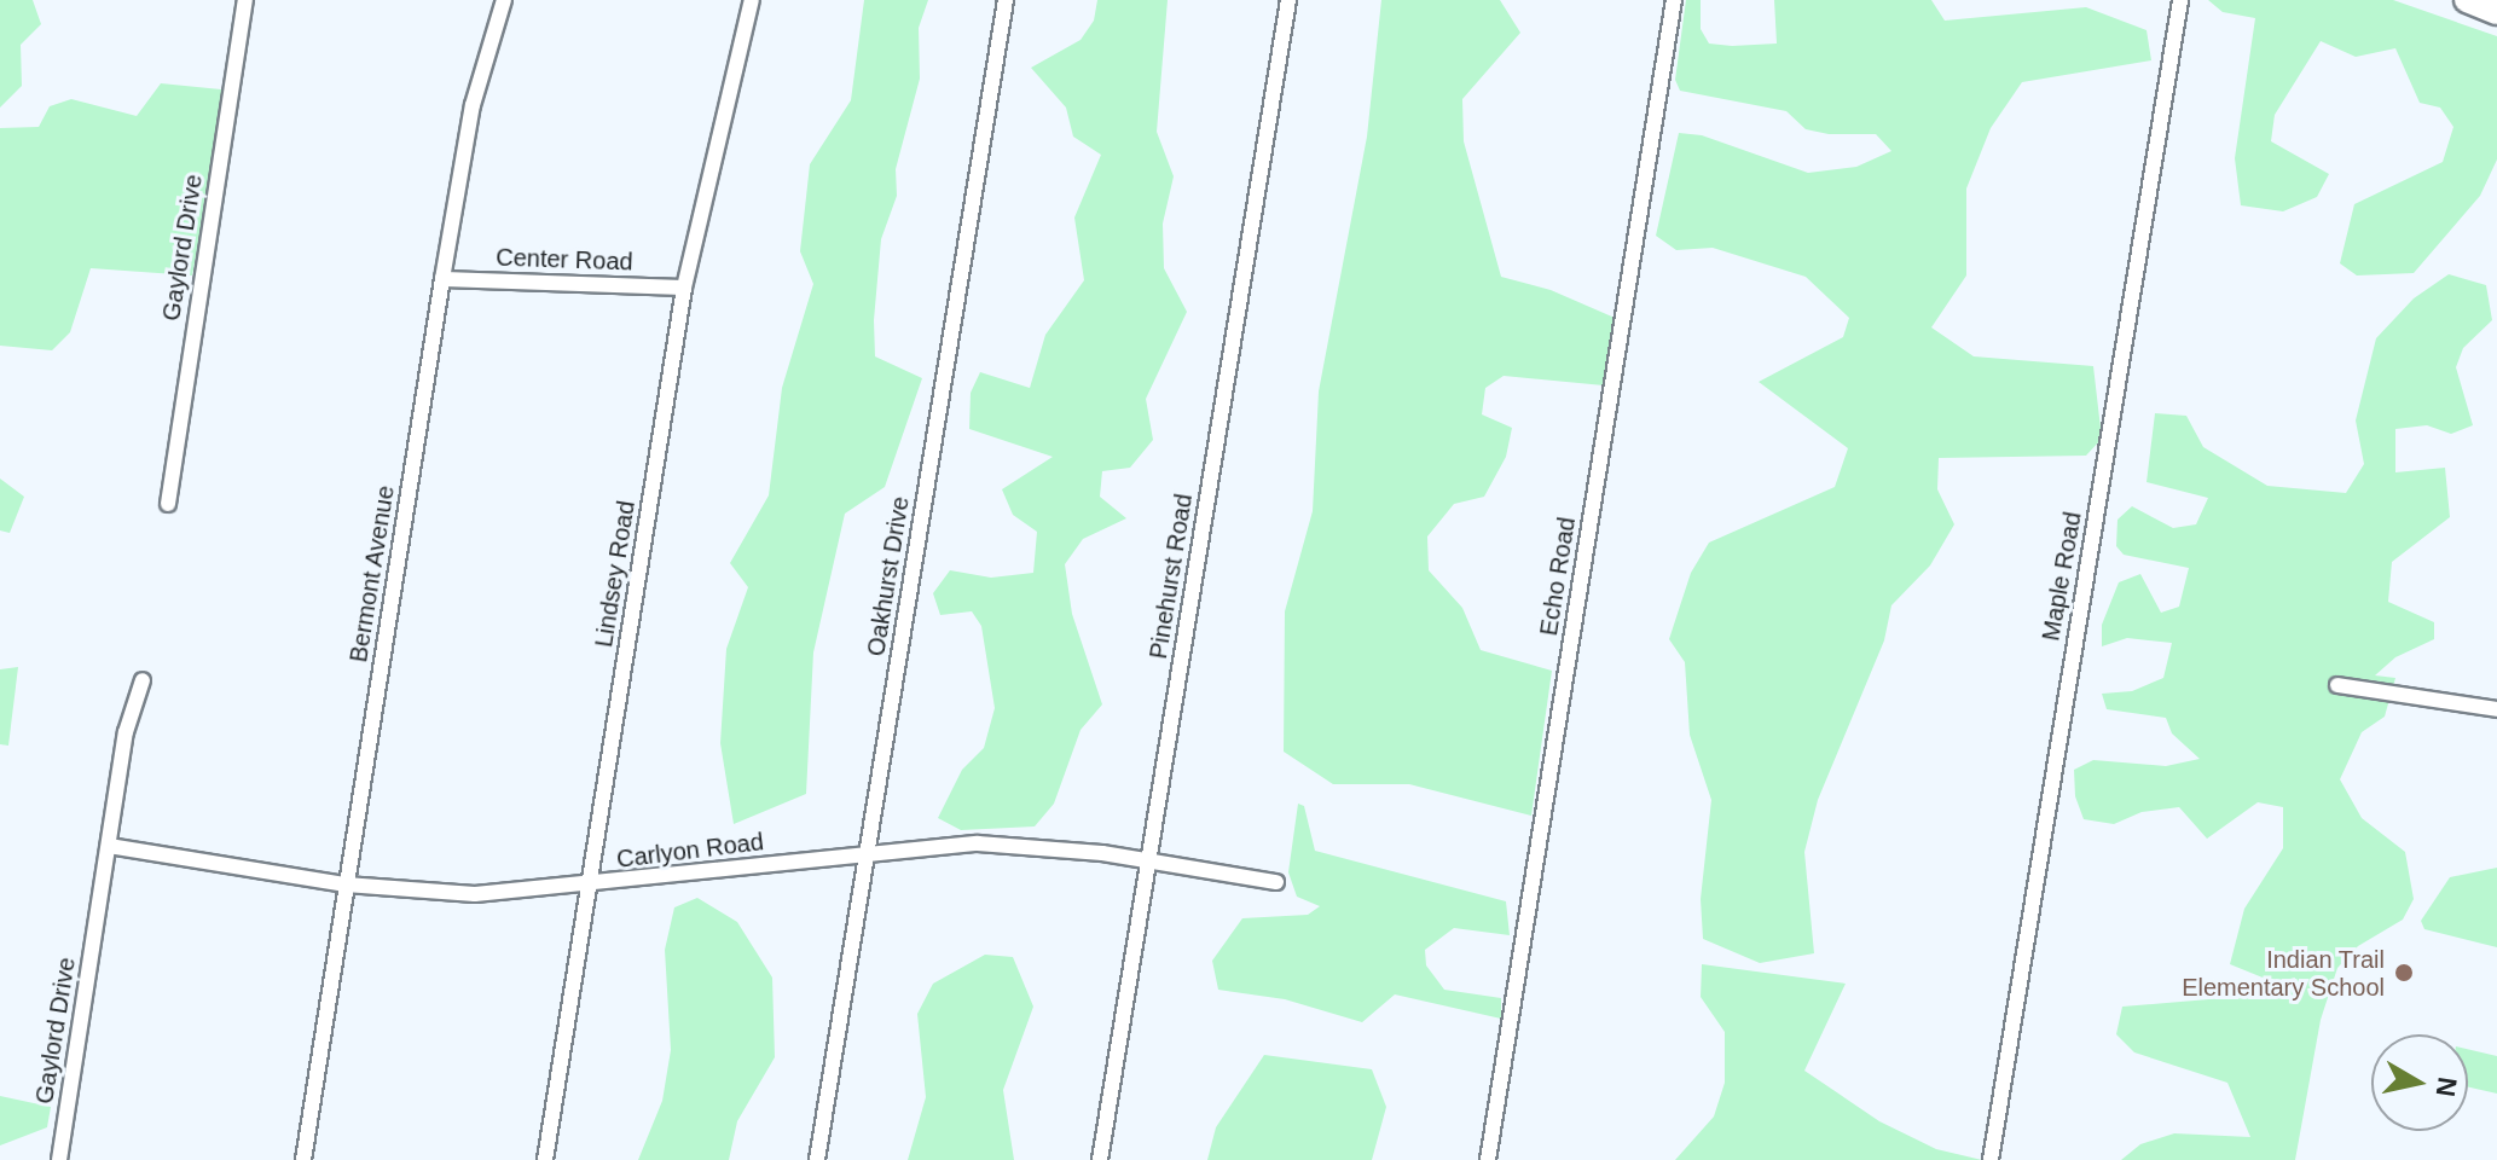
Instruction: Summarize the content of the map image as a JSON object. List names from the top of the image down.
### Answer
{
  "streets": {
    "street": [
      "Gaylord Drive",
      "Center Road",
      "Bermont Avenue",
      "Lindsey Road",
      "Oakhurst Drive",
      "Pinehurst Road",
      "Echo Road",
      "Maple Road",
      "Carlyon Road"
    ]
  },
  "crossings": [
    ["Gaylord Drive", "Carlyon Road"],
    ["Center Road", "Bermont Avenue"],
    ["Center Road", "Lindsey Road"],
    ["Bermont Avenue", "Carlyon Road"],
    ["Lindsey Road", "Carlyon Road"],
    ["Oakhurst Drive", "Carlyon Road"],
    ["Pinehurst Road", "Carlyon Road"]
  ],
  "places": ["Indian Trail Elementary School"],
  "north": "right"
}
